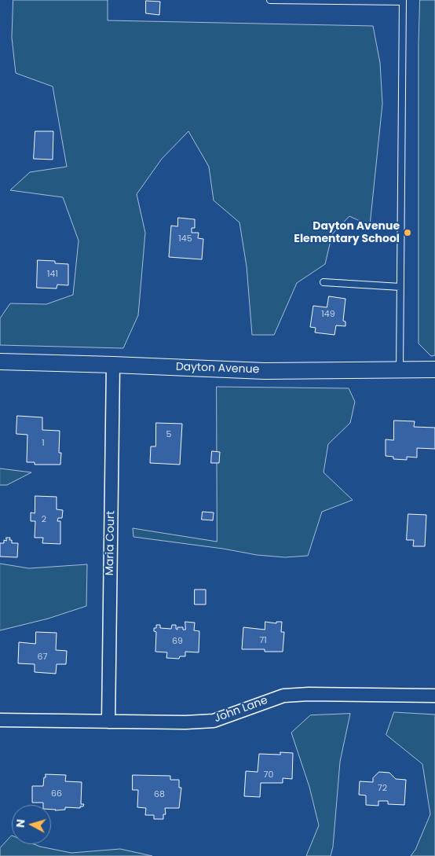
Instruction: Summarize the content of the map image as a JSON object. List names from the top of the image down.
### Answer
{
  "streets": {
    "street": ["Dayton Avenue", "Maria Court", "John Lane"]
  },
  "crossings": [
    ["Dayton Avenue", "Maria Court"],
    ["Maria Court", "John Lane"]
  ],
  "places": ["Dayton Avenue Elementary School"],
  "house_numbers": [
    "145",
    "141",
    "149",
    "5",
    "1",
    "2",
    "71",
    "69",
    "67",
    "70",
    "72",
    "66",
    "68"
  ],
  "north": "left"
}
